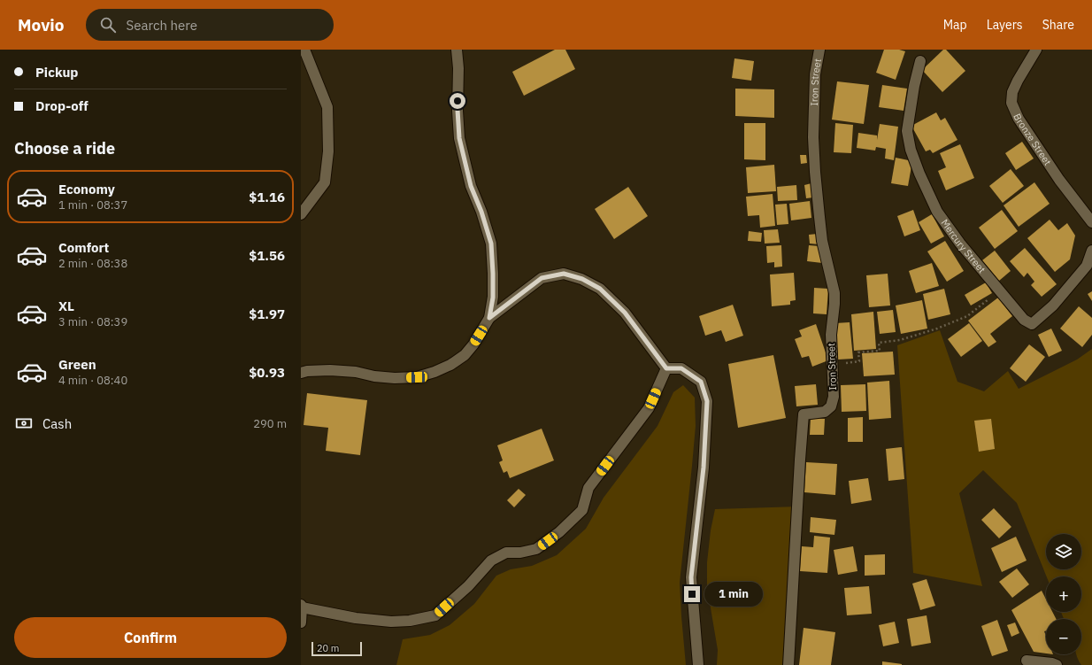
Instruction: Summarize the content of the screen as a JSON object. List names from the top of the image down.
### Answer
{
  "streets": {
    "street": ["Iron Street", "Bronze Street", "Mercury Street"]
  },
  "scale_bar": "20 m",
  "page": {
    "header": "Movio",
    "search": "Search here",
    "nav": ["Map", "Layers", "Share"],
    "banner": ["Pickup", "Drop-off"],
    "heading": "Choose a ride",
    "list": [
      {
        "name": "Economy",
        "note": "1 min · 08:37",
        "value": "$1.16"
      },
      {
        "name": "Comfort",
        "note": "2 min · 08:38",
        "value": "$1.56"
      },
      {
        "name": "XL",
        "note": "3 min · 08:39",
        "value": "$1.97"
      },
      {
        "name": "Green",
        "note": "4 min · 08:40",
        "value": "$0.93"
      }
    ],
    "pay": ["Cash", "290 m"],
    "map_buttons": ["+", "−"],
    "bubble": "1 min",
    "buttons": "Confirm",
    "scale": "20 m"
  }
}
